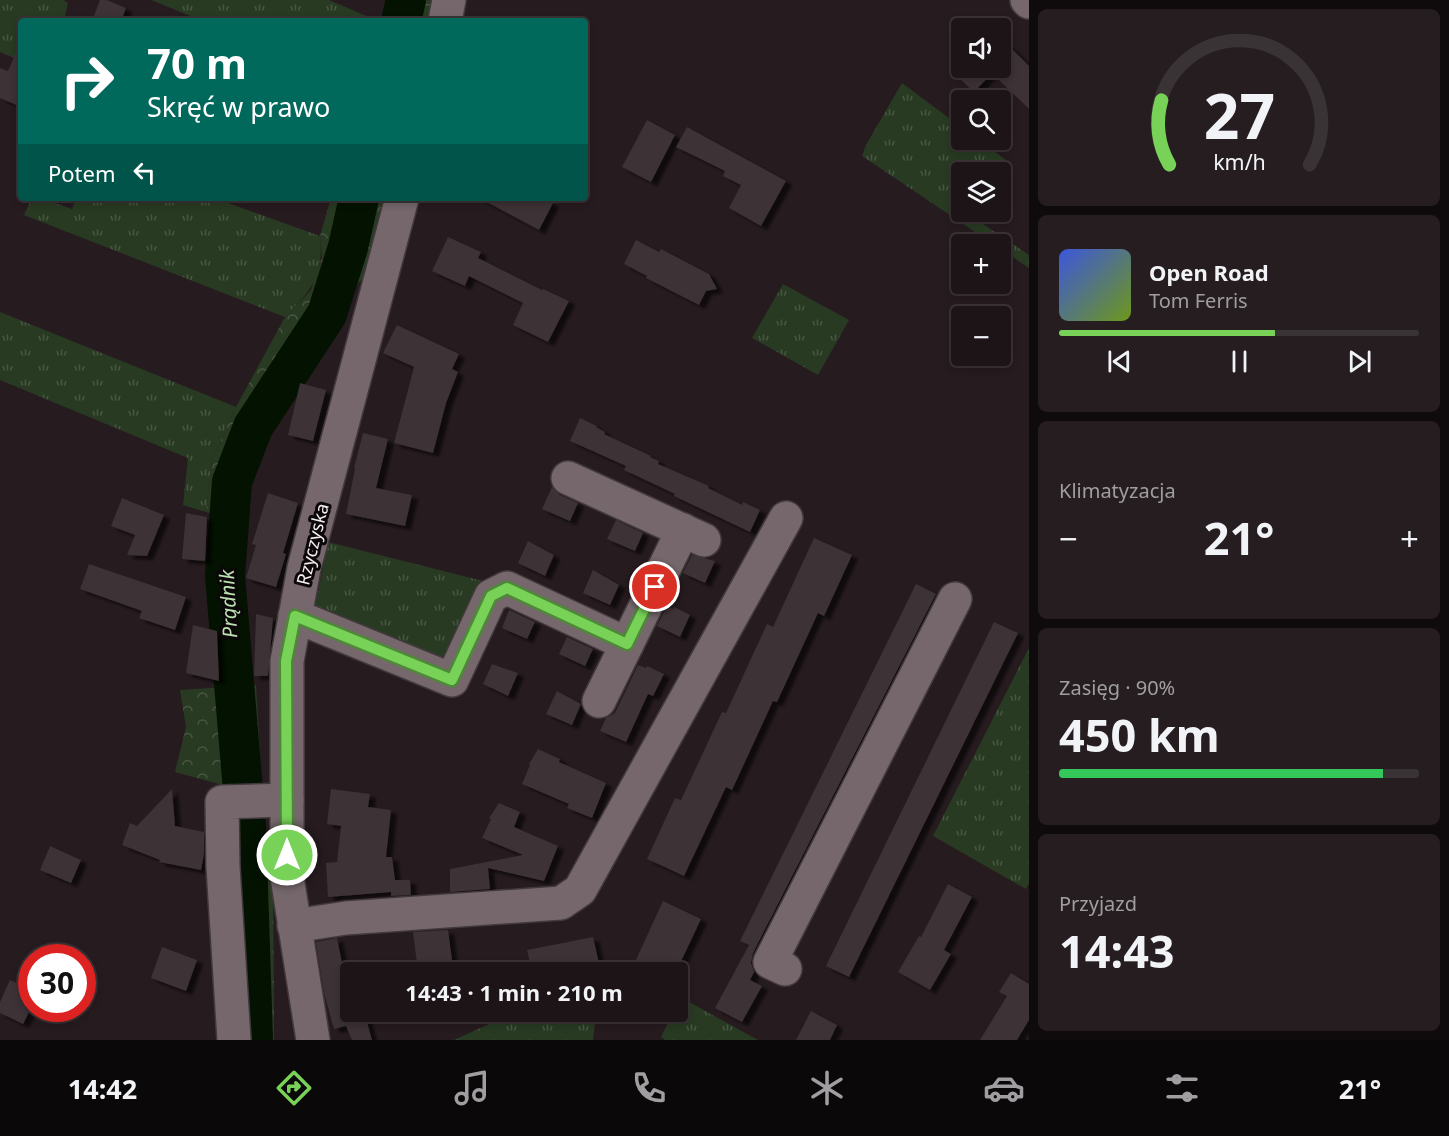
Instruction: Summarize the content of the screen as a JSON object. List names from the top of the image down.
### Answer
{
  "streets": {
    "street": ["Rzyczyska"]
  },
  "water": ["Prądnik"],
  "page": {
    "map_buttons": ["+", "−"],
    "turn": ["70 m", "Skręć w prawo"],
    "then": "Potem",
    "song": ["Open Road", "Tom Ferris"],
    "tile": [
      "Klimatyzacja",
      ["Zasięg · 90%", "450 km"],
      ["Przyjazd", "14:43"]
    ],
    "heat": ["−", "21°", "+"],
    "limit": "30",
    "trip": "14:43 · 1 min · 210 m",
    "tabs": ["14:42", "21°"],
    "gauge": ["27", "km/h"]
  }
}
